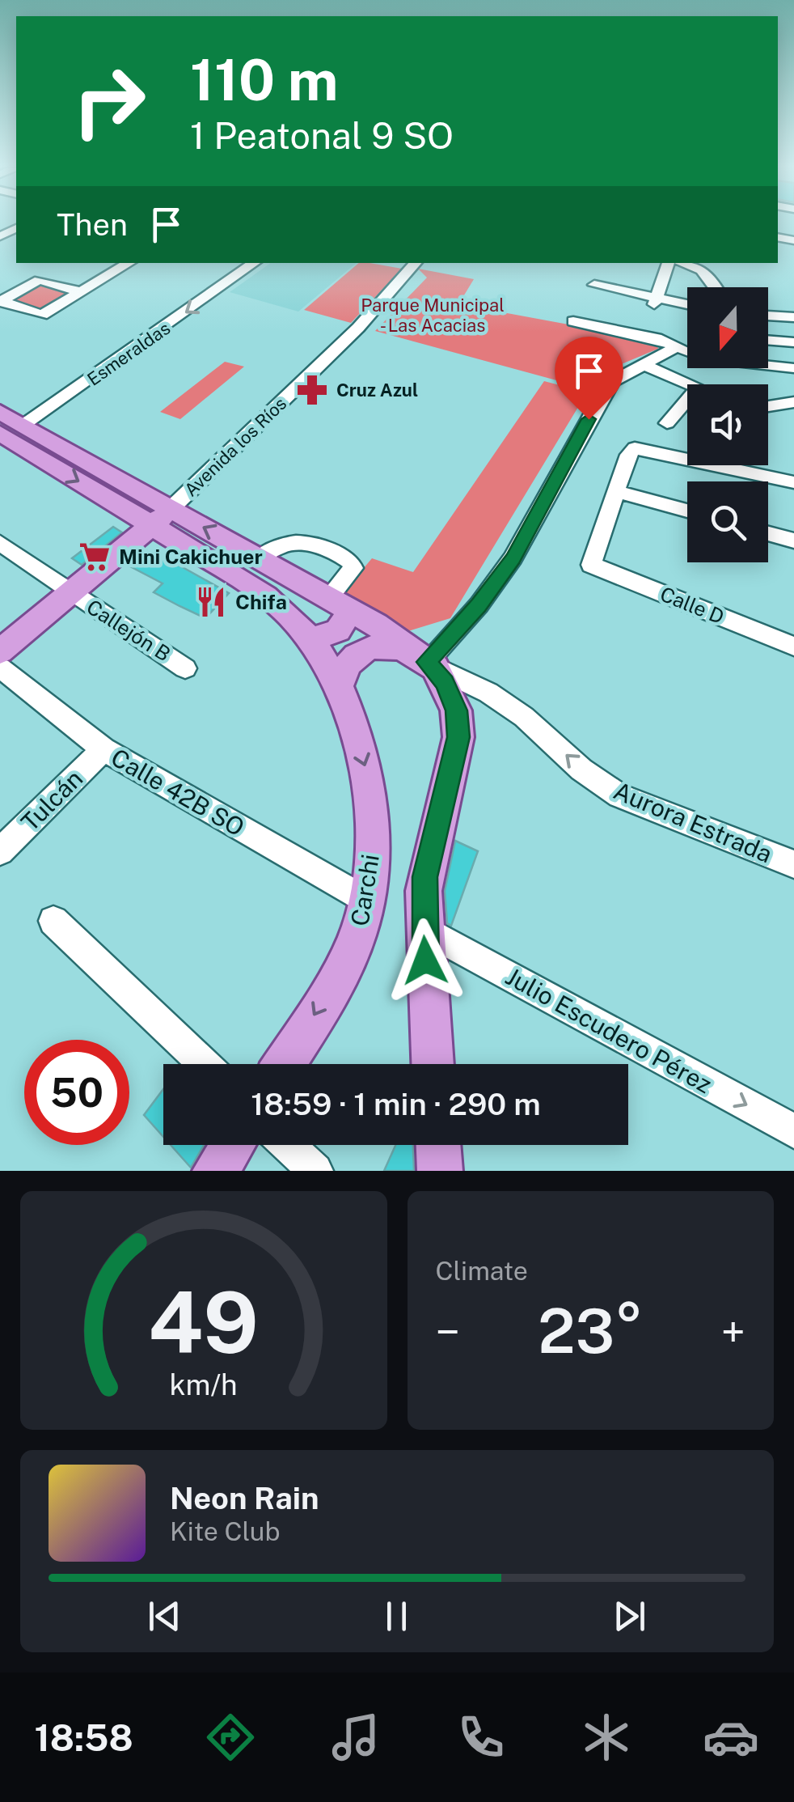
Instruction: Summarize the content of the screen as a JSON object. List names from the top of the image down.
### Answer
{
  "streets": {
    "main road": ["Avenida los Ríos", "Carchi"],
    "street": [
      "Esmeraldas",
      "Calle D",
      "Callejón B",
      "Calle 42B SO",
      "Tulcán",
      "Aurora Estrada",
      "Julio Escudero Pérez"
    ]
  },
  "crossings": [
    ["Avenida los Ríos", "Callejón B"],
    ["Avenida los Ríos", "Calle 42B SO"],
    ["Avenida los Ríos", "Carchi"],
    ["Calle 42B SO", "Tulcán"],
    ["Calle 42B SO", "Carchi"]
  ],
  "one_way": ["Esmeraldas", "Aurora Estrada", "Julio Escudero Pérez"],
  "parks": ["Parque Municipal - Las Acacias"],
  "places": {
    "pharmacy": ["Cruz Azul"],
    "supermarket": ["Mini Cakichuer"],
    "restaurant": ["Chifa"]
  },
  "north": "bottom",
  "page": {
    "turn": ["110 m", "1 Peatonal 9 SO"],
    "then": "Then",
    "limit": "50",
    "trip": "18:59 · 1 min · 290 m",
    "tile": "Climate",
    "heat": ["−", "23°", "+"],
    "song": ["Neon Rain", "Kite Club"],
    "tabs": "18:58",
    "gauge": ["49", "km/h"]
  }
}
